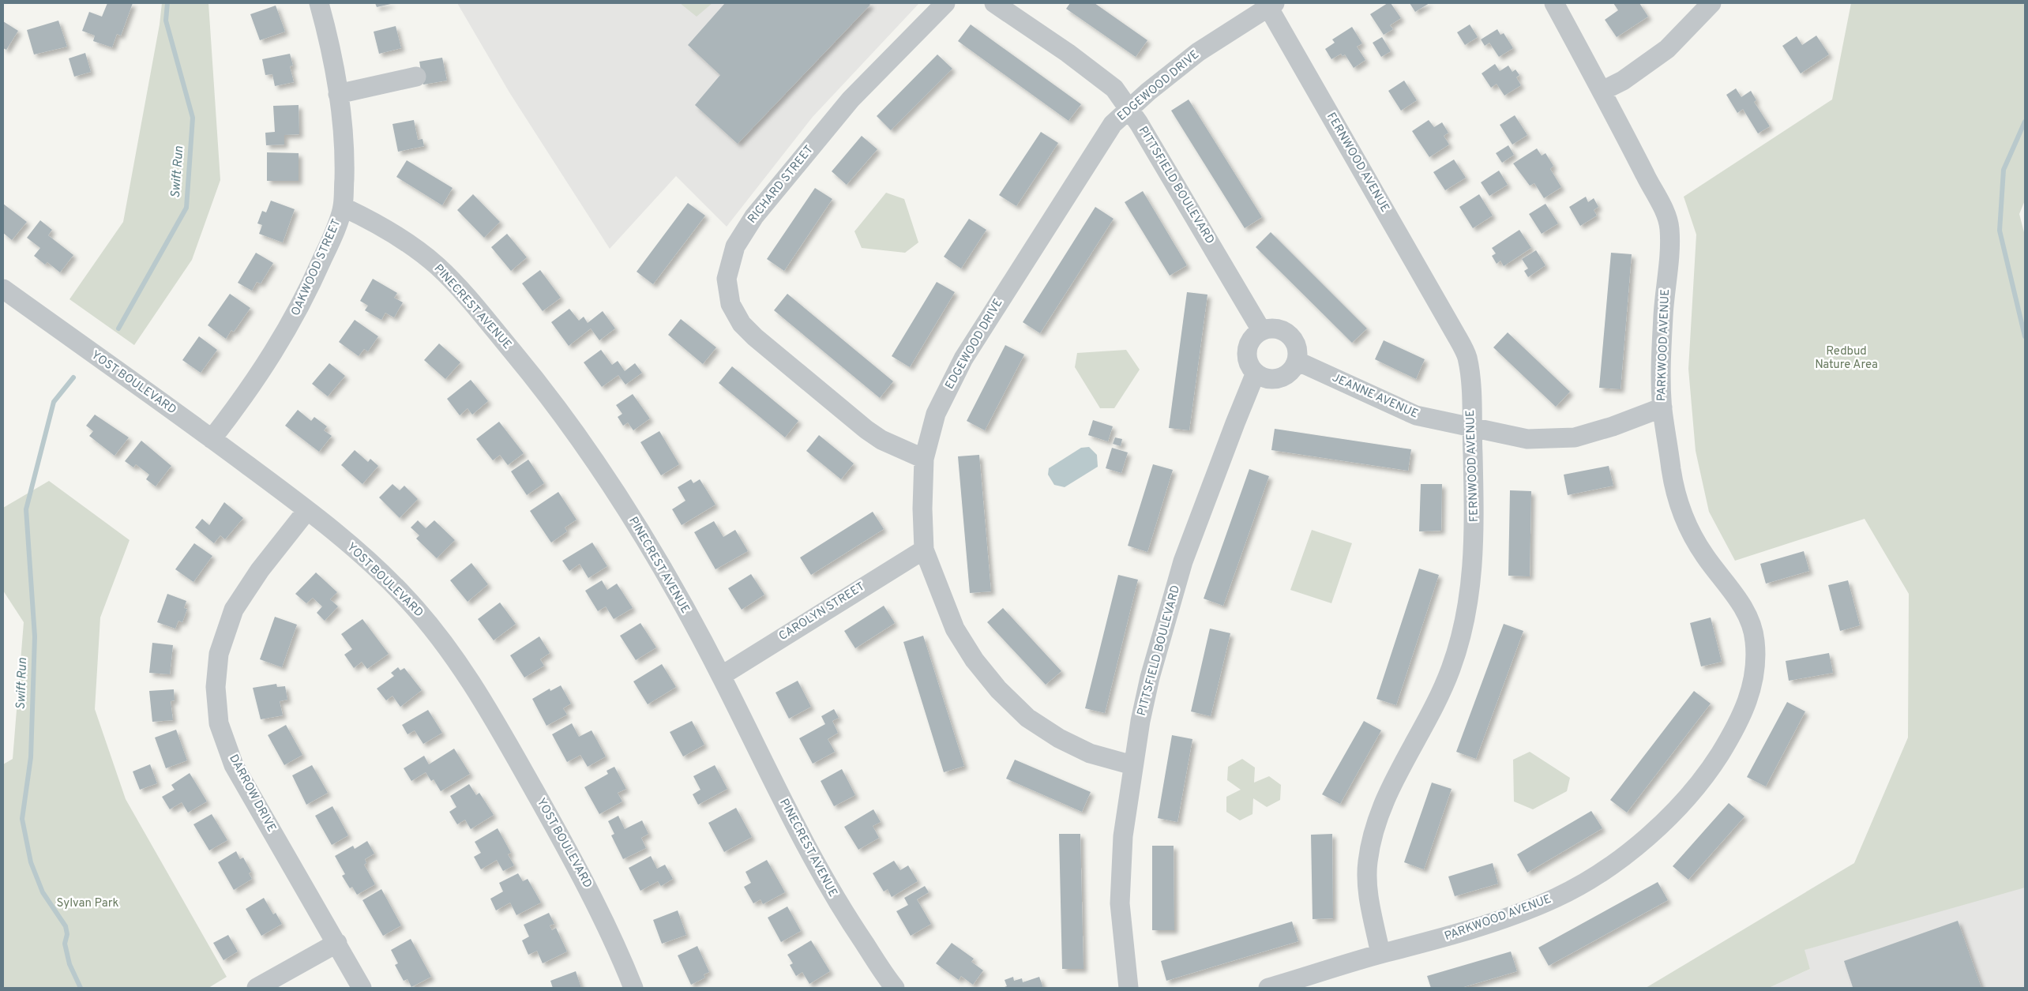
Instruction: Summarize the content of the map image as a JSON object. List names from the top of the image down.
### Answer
{
  "streets": {
    "street": [
      "EDGEWOOD DRIVE",
      "FERNWOOD AVENUE",
      "RICHARD STREET",
      "PITTSFIELD BOULEVARD",
      "OAKWOOD STREET",
      "PINECREST AVENUE",
      "PARKWOOD AVENUE",
      "YOST BOULEVARD",
      "JEANNE AVENUE",
      "CAROLYN STREET",
      "DARROW DRIVE"
    ]
  },
  "crossings": [
    ["EDGEWOOD DRIVE", "FERNWOOD AVENUE"],
    ["EDGEWOOD DRIVE", "RICHARD STREET"],
    ["EDGEWOOD DRIVE", "PITTSFIELD BOULEVARD"],
    ["EDGEWOOD DRIVE", "CAROLYN STREET"],
    ["FERNWOOD AVENUE", "PARKWOOD AVENUE"],
    ["FERNWOOD AVENUE", "JEANNE AVENUE"],
    ["PITTSFIELD BOULEVARD", "JEANNE AVENUE"],
    ["OAKWOOD STREET", "PINECREST AVENUE"],
    ["OAKWOOD STREET", "YOST BOULEVARD"],
    ["PINECREST AVENUE", "CAROLYN STREET"],
    ["PARKWOOD AVENUE", "JEANNE AVENUE"],
    ["YOST BOULEVARD", "DARROW DRIVE"]
  ],
  "water": ["Swift Run"],
  "parks": ["Redbud Nature Area", "Sylvan Park"]
}
